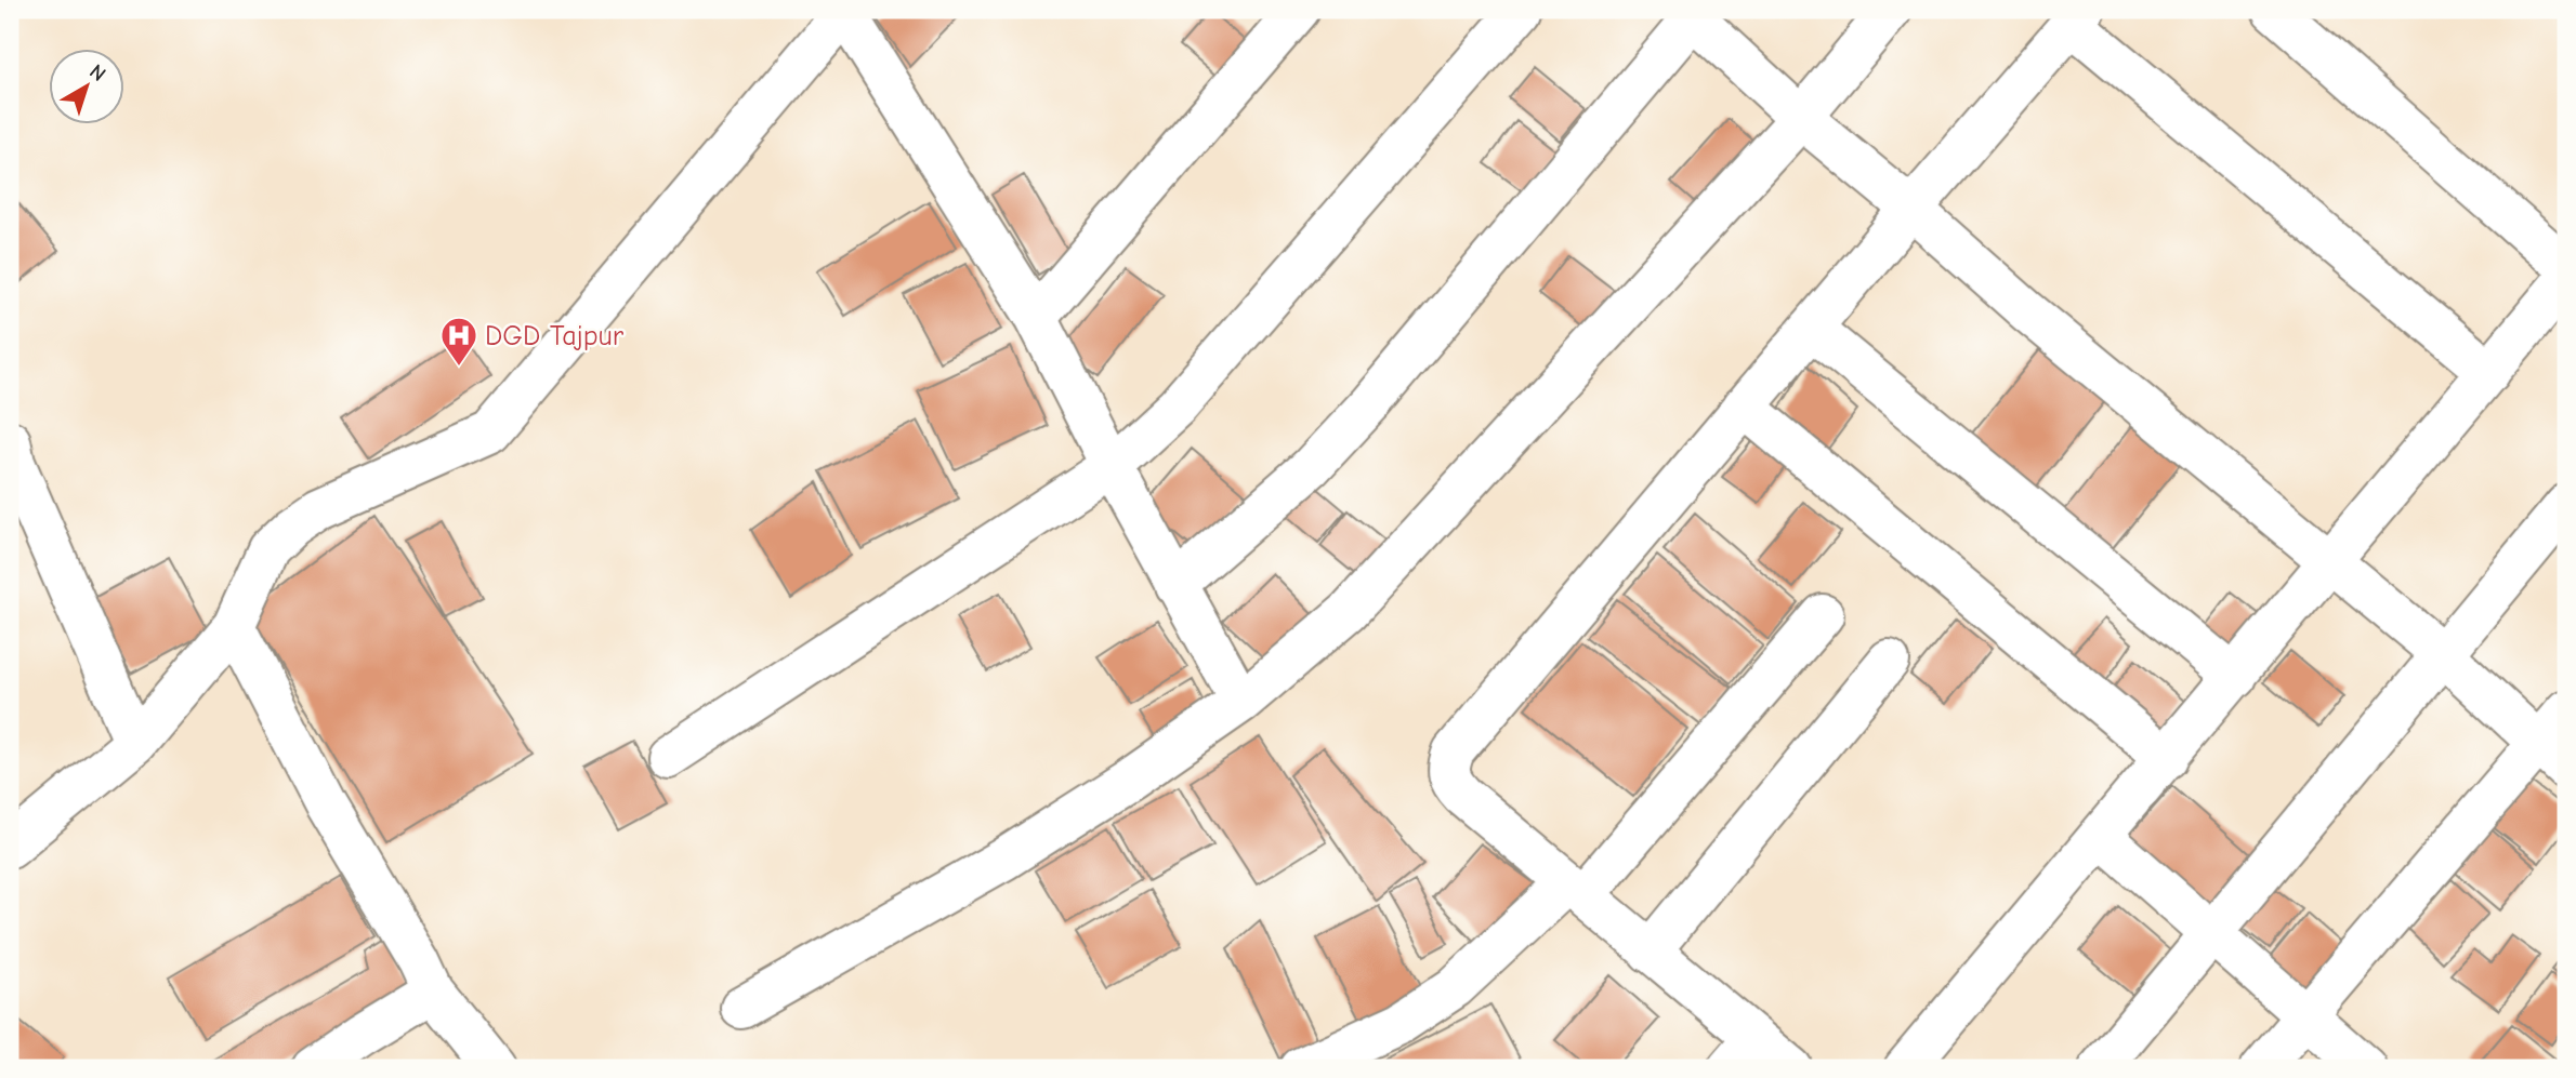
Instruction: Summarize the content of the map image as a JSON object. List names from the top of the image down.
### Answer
{
  "places": {
    "hospital": ["DGD Tajpur"]
  },
  "north": "top right"
}
